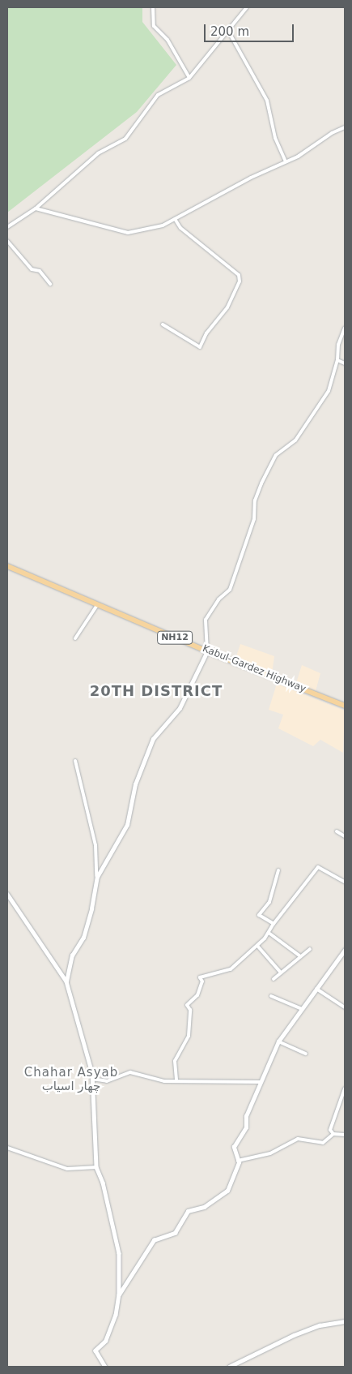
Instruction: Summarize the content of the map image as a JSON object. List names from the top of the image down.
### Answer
{
  "streets": {
    "highway": ["NH12", "Kabul-Gardez Highway"]
  },
  "districts": ["20TH DISTRICT", "Chahar Asyab چهار اسیاب"],
  "scale_bar": "200 m"
}
